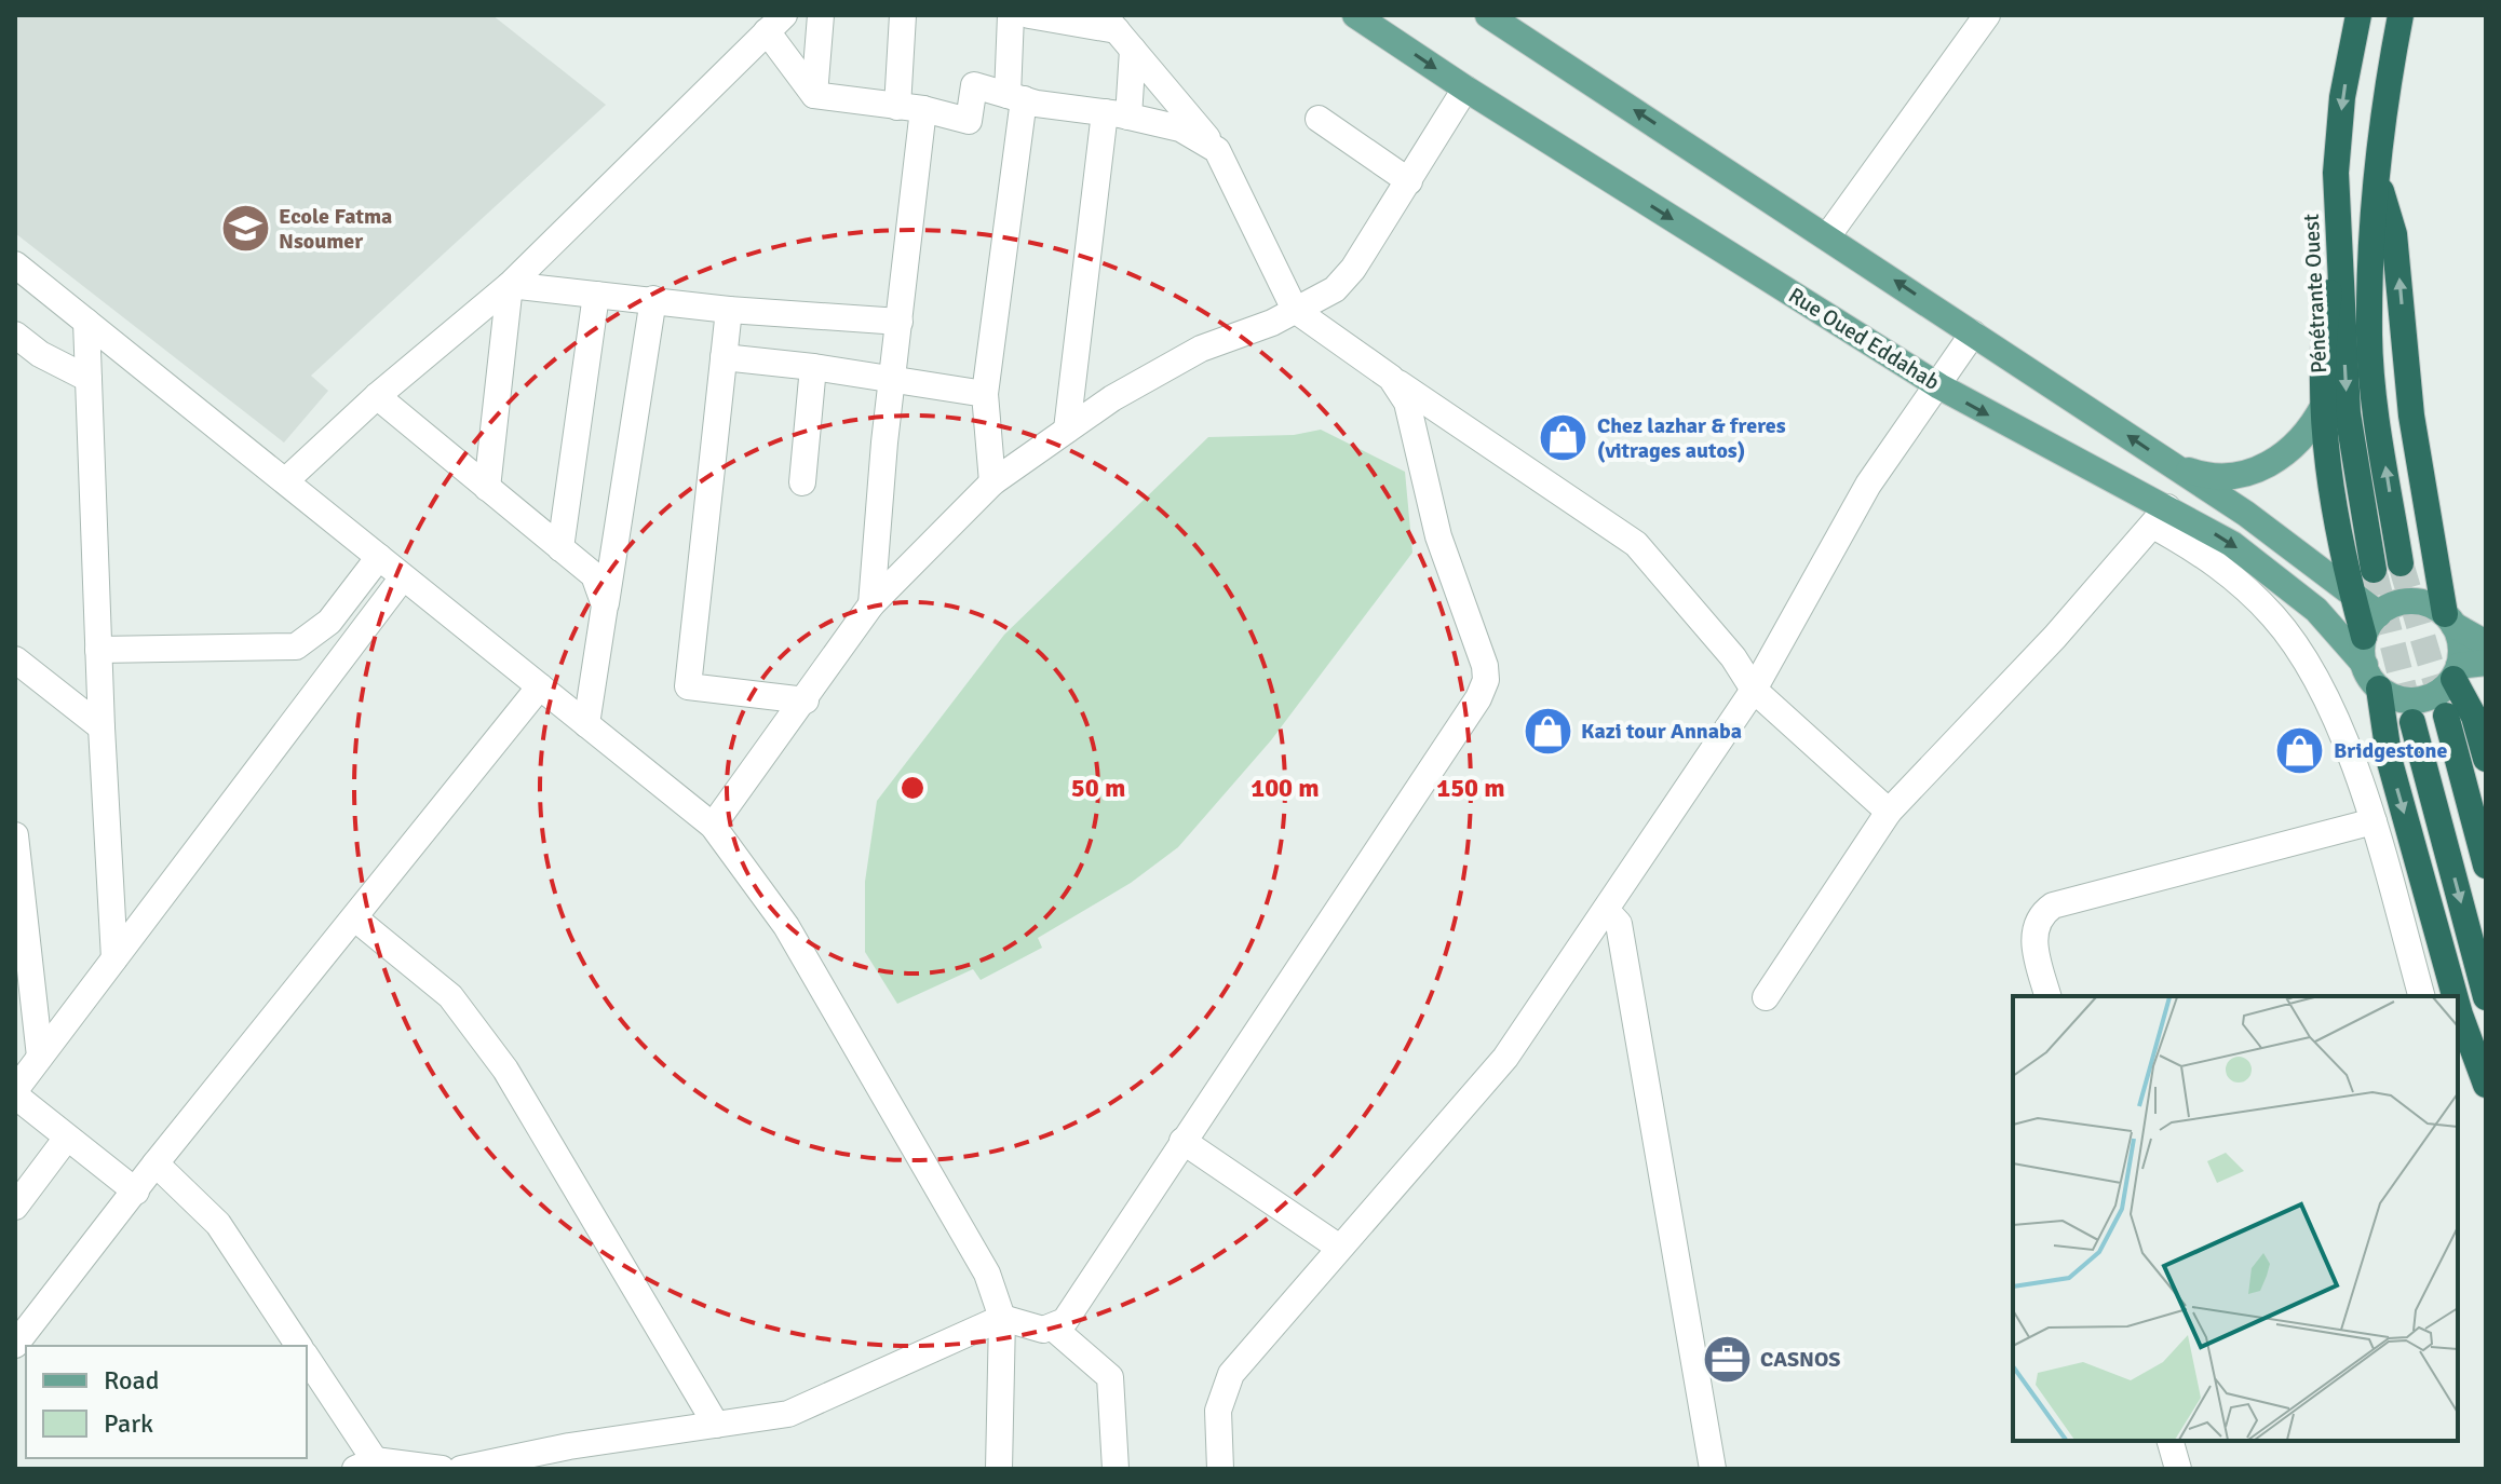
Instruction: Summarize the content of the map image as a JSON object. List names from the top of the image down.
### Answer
{
  "streets": {
    "highway": ["Pénétrante Ouest"],
    "main road": ["Rue Oued Eddahab"]
  },
  "places": {
    "school or university": ["Ecole Fatma Nsoumer"],
    "shop": ["Chez lazhar & freres (vitrages autos)", "Kazi tour Annaba", "Bridgestone"],
    "office": ["CASNOS"]
  },
  "legend": ["Road", "Park"],
  "rings": ["50 m", "100 m", "150 m"]
}
